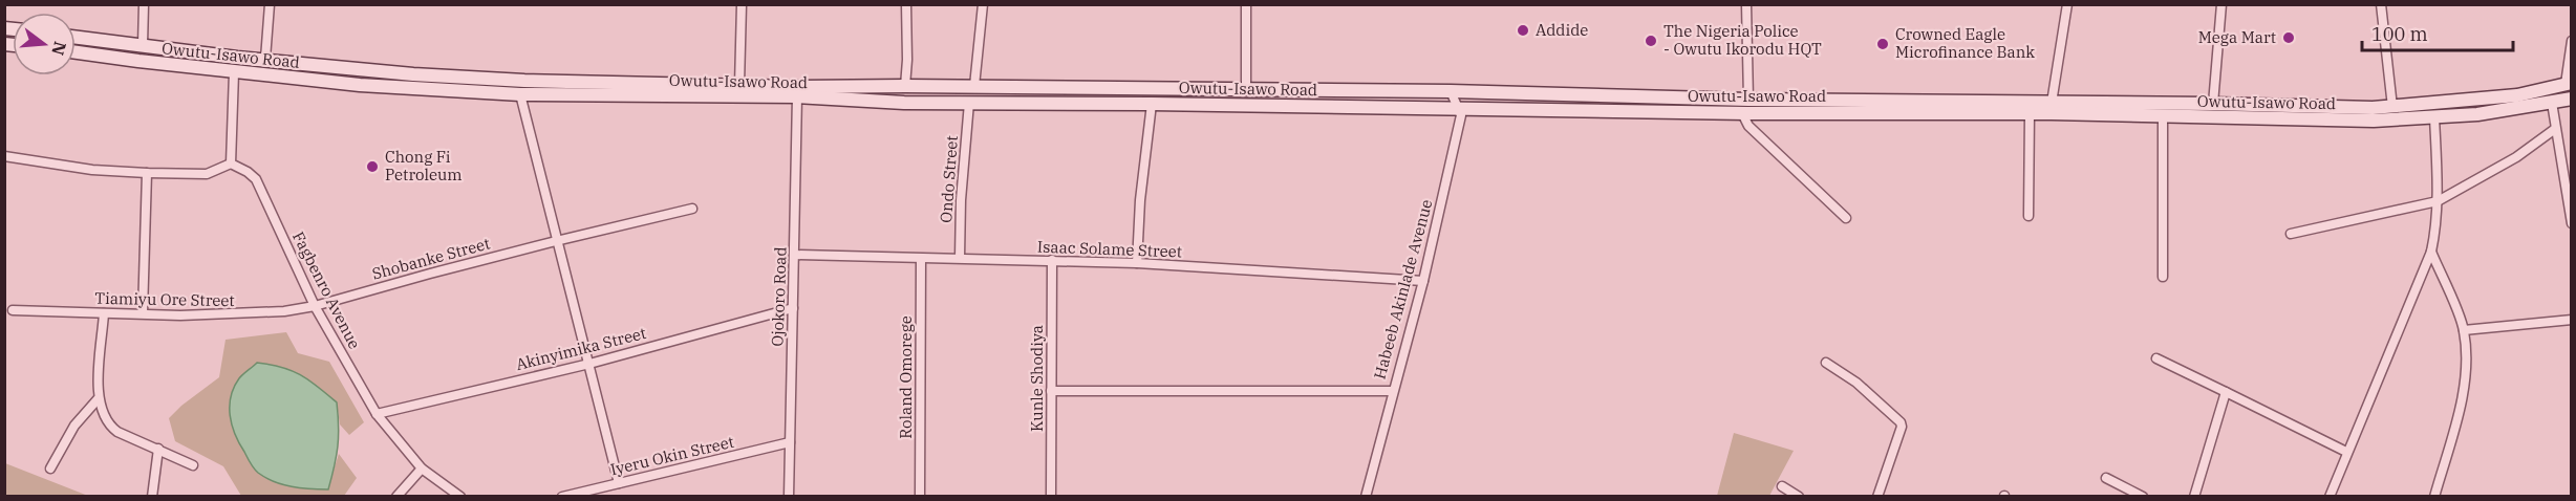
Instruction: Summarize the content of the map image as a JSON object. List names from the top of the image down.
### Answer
{
  "streets": {
    "street": [
      "Owutu-Isawo Road",
      "Ondo Street",
      "Isaac Solame Street",
      "Shobanke Street",
      "Habeeb Akinlade Avenue",
      "Fagbenro Avenue",
      "Ojokoro Road",
      "Tiamiyu Ore Street",
      "Akinyimika Street",
      "Roland Omorege",
      "Kunle Shodiya",
      "Iyeru Okin Street"
    ]
  },
  "crossings": [
    ["Owutu-Isawo Road", "Ondo Street"],
    ["Owutu-Isawo Road", "Habeeb Akinlade Avenue"],
    ["Owutu-Isawo Road", "Ojokoro Road"],
    ["Ondo Street", "Isaac Solame Street"],
    ["Isaac Solame Street", "Habeeb Akinlade Avenue"],
    ["Isaac Solame Street", "Ojokoro Road"],
    ["Isaac Solame Street", "Roland Omorege"],
    ["Isaac Solame Street", "Kunle Shodiya"],
    ["Shobanke Street", "Fagbenro Avenue"],
    ["Shobanke Street", "Tiamiyu Ore Street"],
    ["Fagbenro Avenue", "Tiamiyu Ore Street"],
    ["Fagbenro Avenue", "Akinyimika Street"],
    ["Ojokoro Road", "Akinyimika Street"],
    ["Ojokoro Road", "Iyeru Okin Street"]
  ],
  "places": [
    "Addide",
    "Mega Mart",
    "The Nigeria Police - Owutu Ikorodu HQT",
    "Crowned Eagle Microfinance Bank",
    "Chong Fi Petroleum"
  ],
  "scale_bar": "100 m",
  "north": "right"
}
